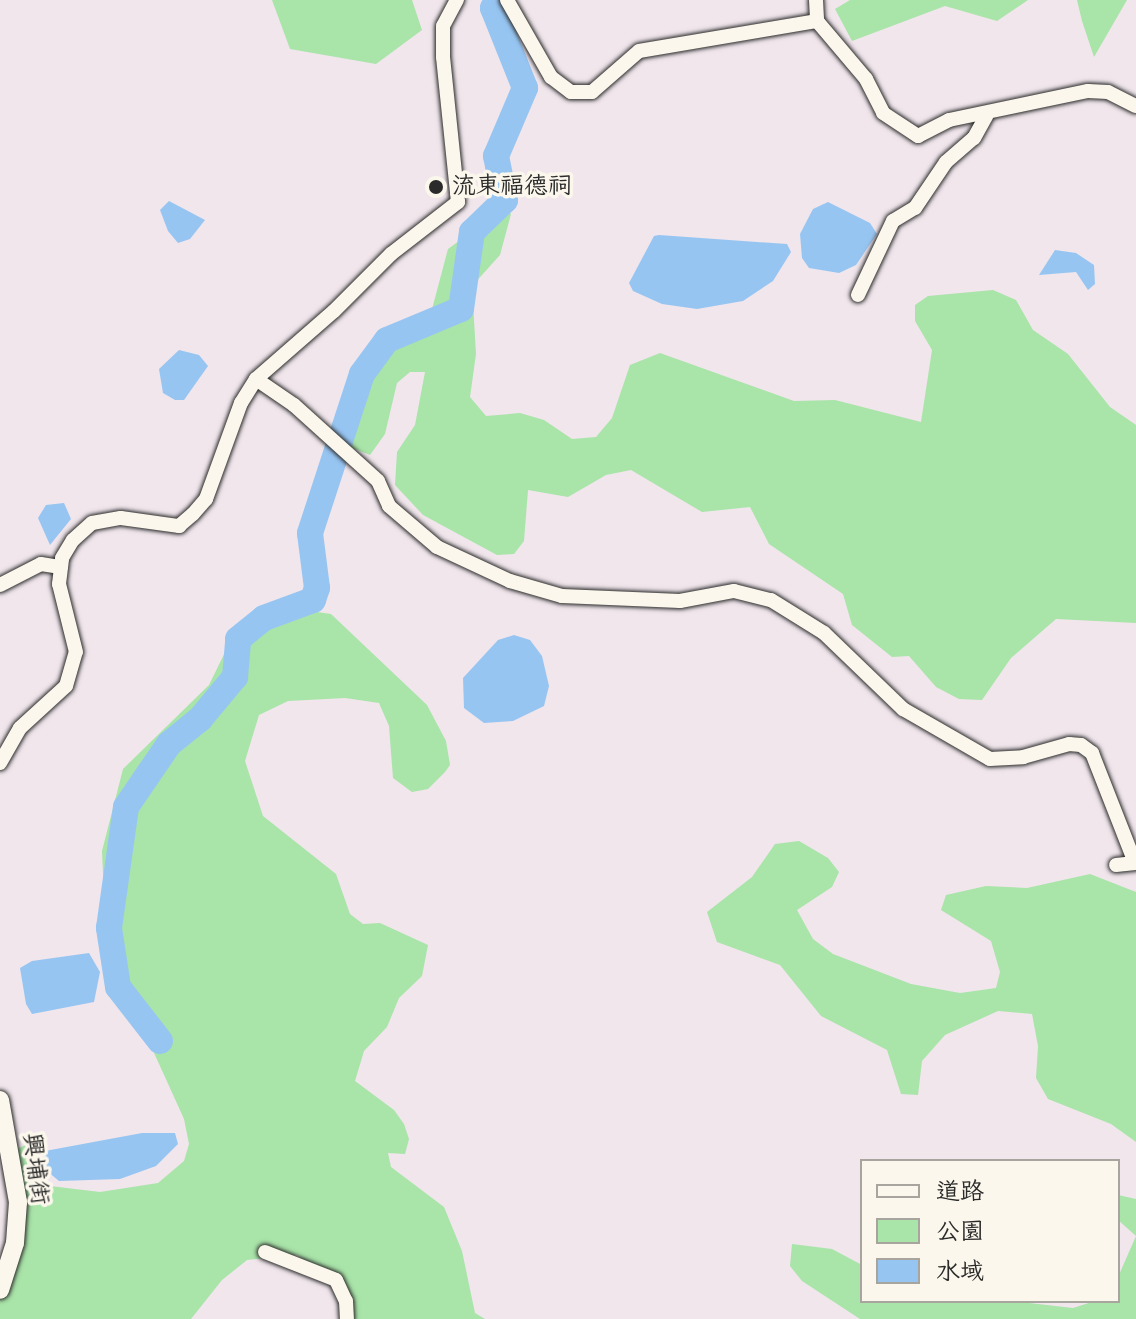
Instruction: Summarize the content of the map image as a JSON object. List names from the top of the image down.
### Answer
{
  "streets": {
    "street": ["興埔街"]
  },
  "places": ["流東福德祠"],
  "legend": ["道路", "公園", "水域"]
}
